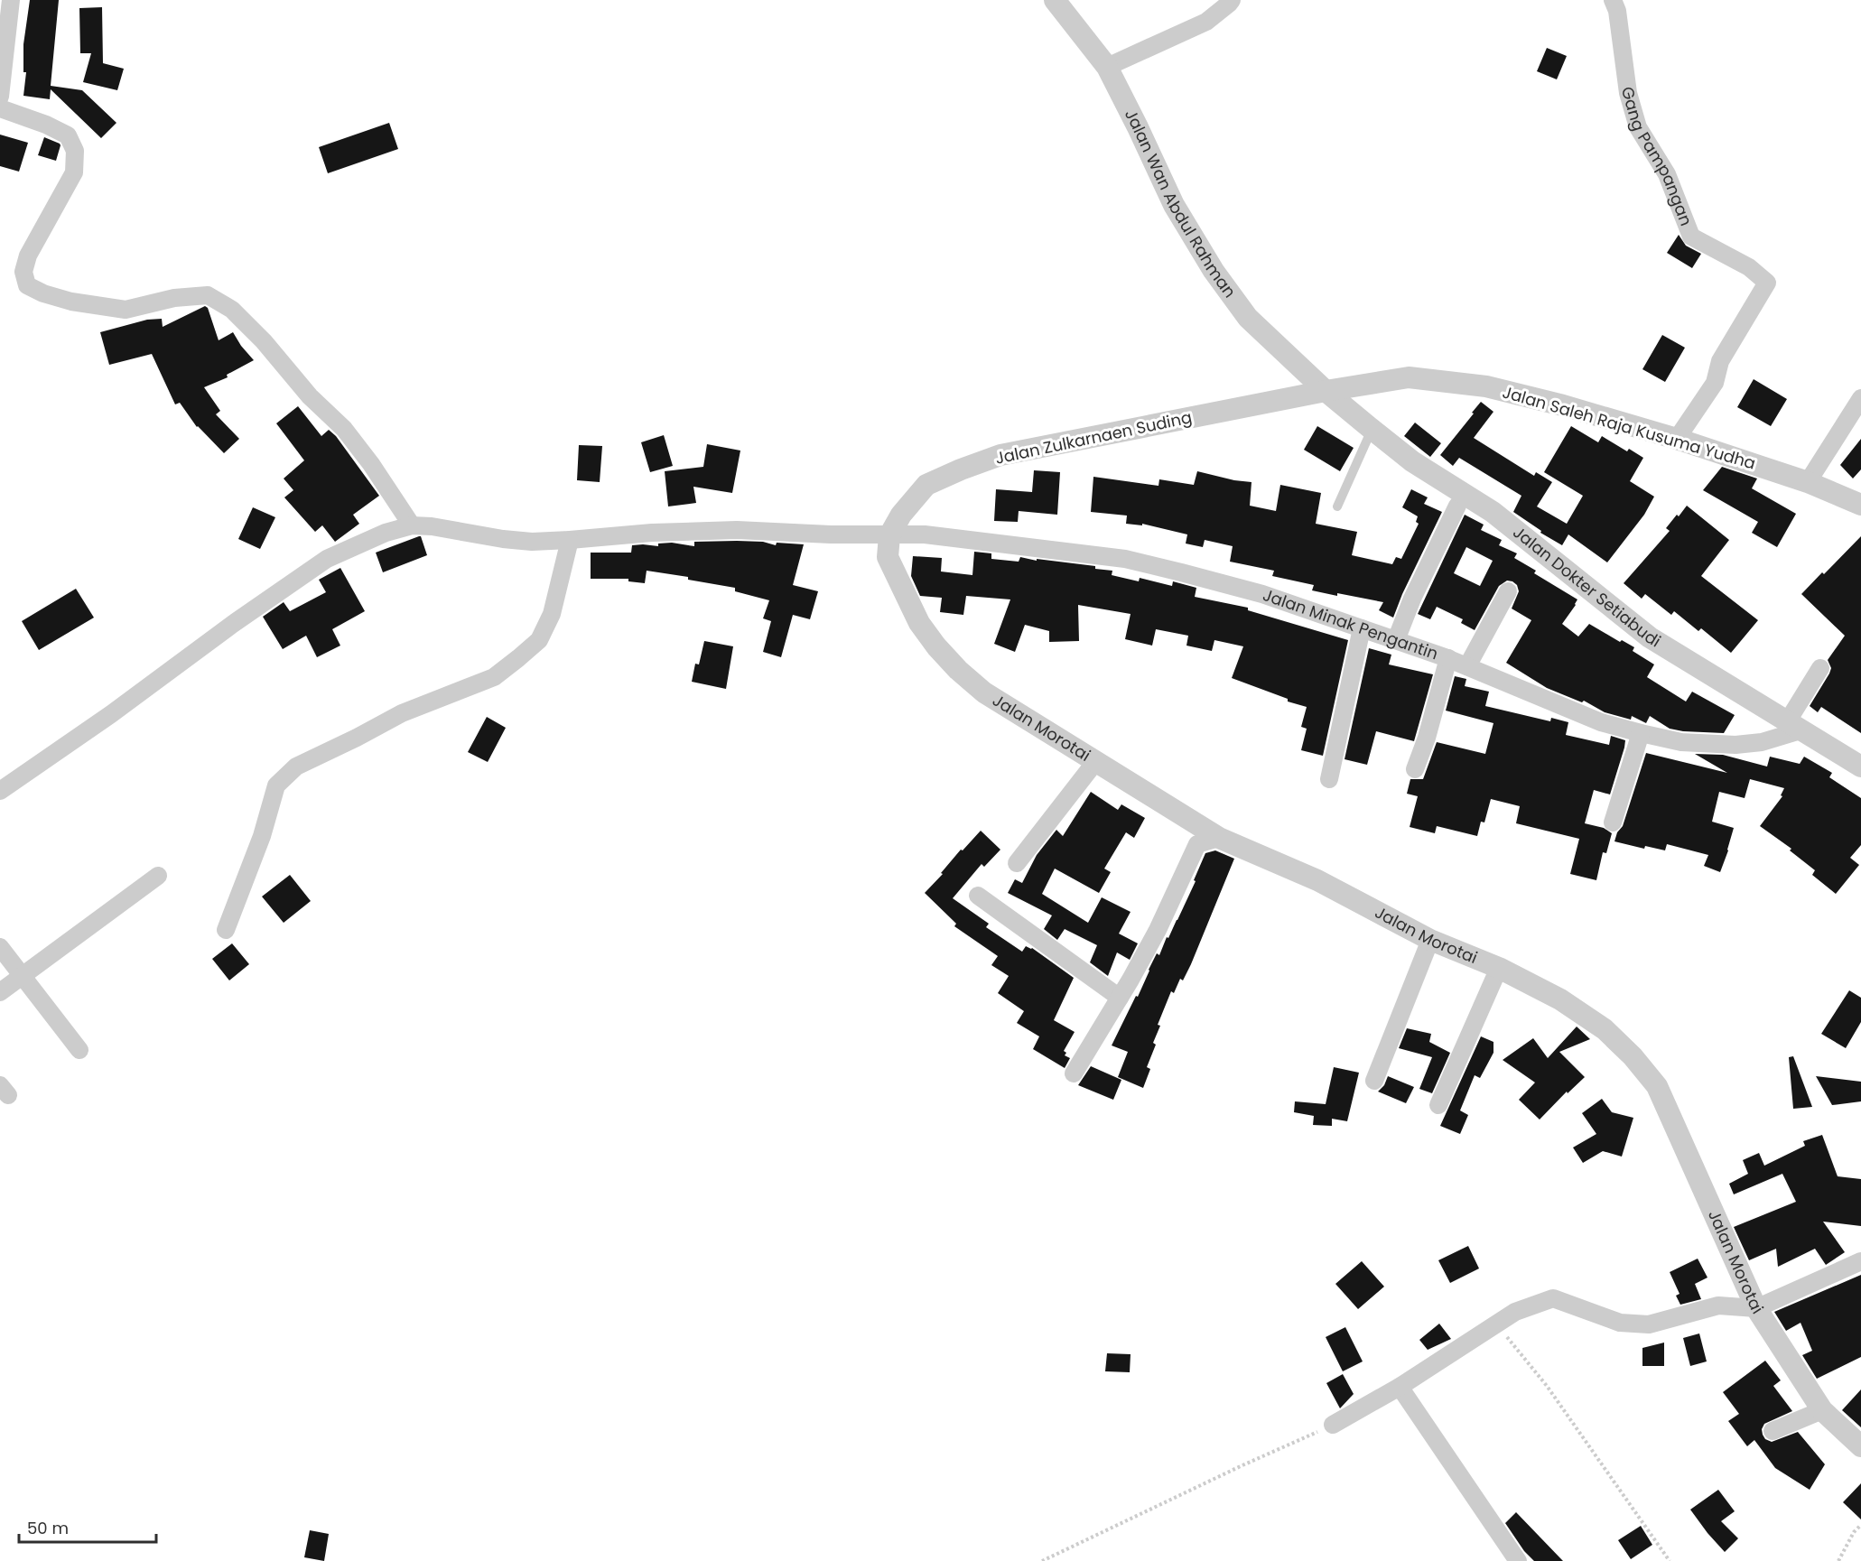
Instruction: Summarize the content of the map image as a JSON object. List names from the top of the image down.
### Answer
{
  "streets": {
    "street": [
      "Gang Pampangan",
      "Jalan Wan Abdul Rahman",
      "Jalan Saleh Raja Kusuma Yudha",
      "Jalan Zulkarnaen Suding",
      "Jalan Dokter Setiabudi",
      "Jalan Minak Pengantin",
      "Jalan Morotai"
    ]
  },
  "crossings": [
    ["Gang Pampangan", "Jalan Saleh Raja Kusuma Yudha"],
    ["Jalan Wan Abdul Rahman", "Jalan Saleh Raja Kusuma Yudha"],
    ["Jalan Wan Abdul Rahman", "Jalan Zulkarnaen Suding"],
    ["Jalan Wan Abdul Rahman", "Jalan Dokter Setiabudi"],
    ["Jalan Saleh Raja Kusuma Yudha", "Jalan Zulkarnaen Suding"],
    ["Jalan Saleh Raja Kusuma Yudha", "Jalan Dokter Setiabudi"],
    ["Jalan Zulkarnaen Suding", "Jalan Dokter Setiabudi"],
    ["Jalan Zulkarnaen Suding", "Jalan Minak Pengantin"],
    ["Jalan Zulkarnaen Suding", "Jalan Morotai"],
    ["Jalan Dokter Setiabudi", "Jalan Minak Pengantin"],
    ["Jalan Minak Pengantin", "Jalan Morotai"]
  ],
  "scale_bar": "50 m"
}
